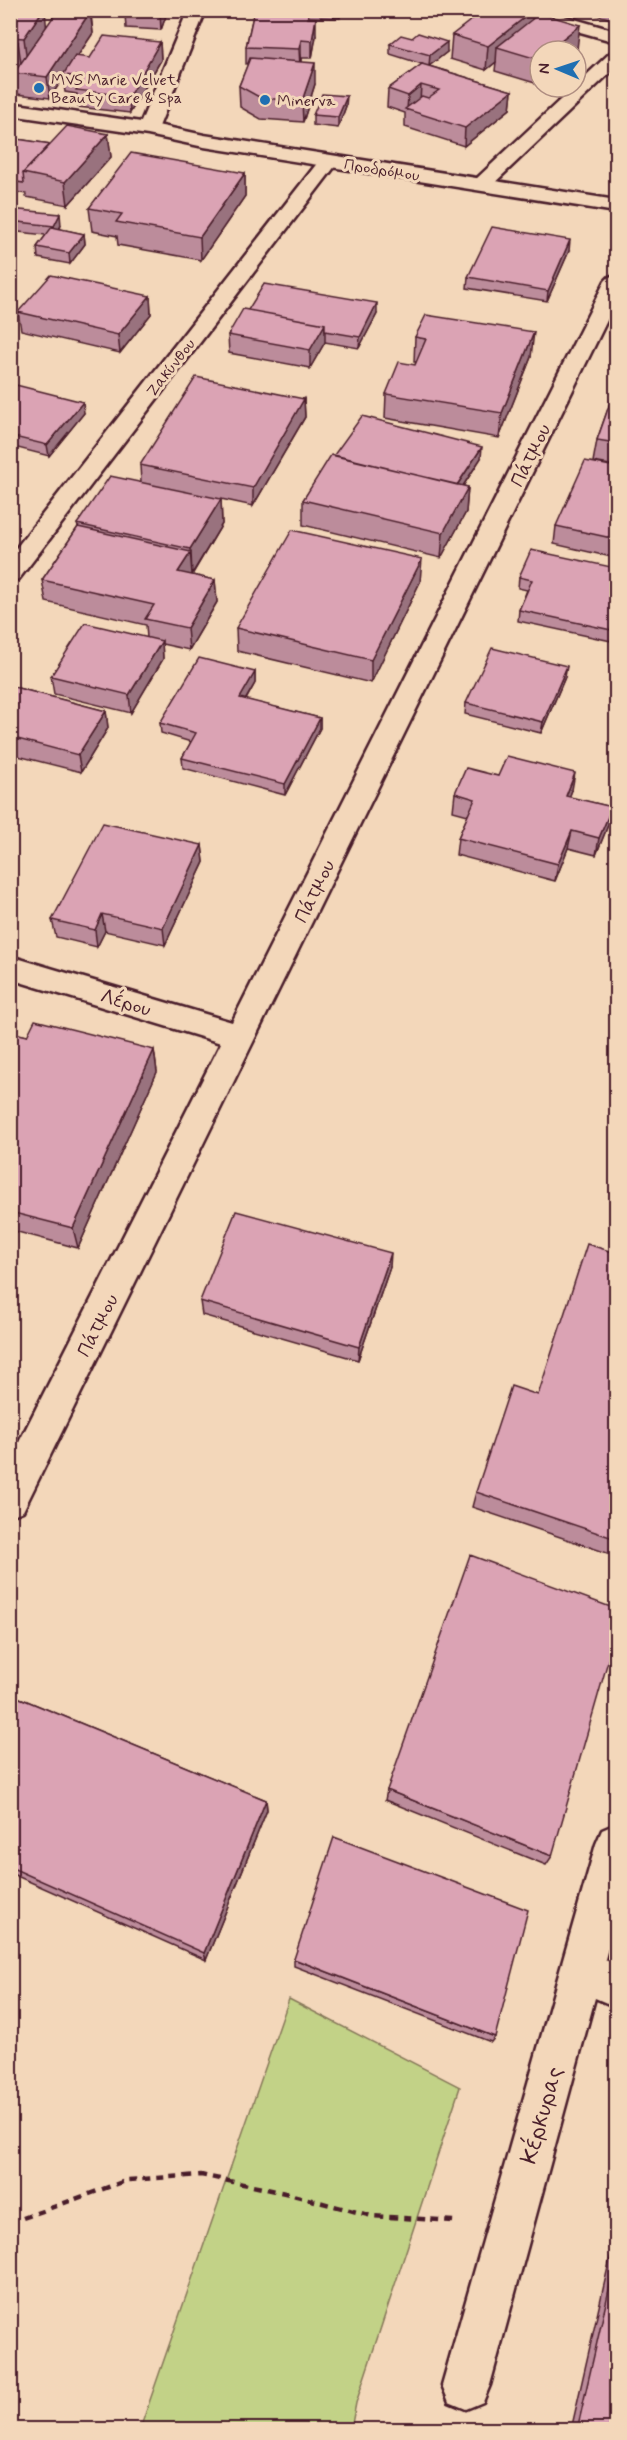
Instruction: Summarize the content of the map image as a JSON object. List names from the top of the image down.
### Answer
{
  "streets": {
    "street": [
      "Προδρόμου",
      "Ζακύνθου",
      "Πάτμου",
      "Λέρου",
      "Κέρκυρας"
    ]
  },
  "crossings": [
    ["Προδρόμου", "Ζακύνθου"],
    ["Πάτμου", "Λέρου"]
  ],
  "places": ["MVS Marie Velvet Beauty Care & Spa", "Minerva"],
  "north": "left"
}
